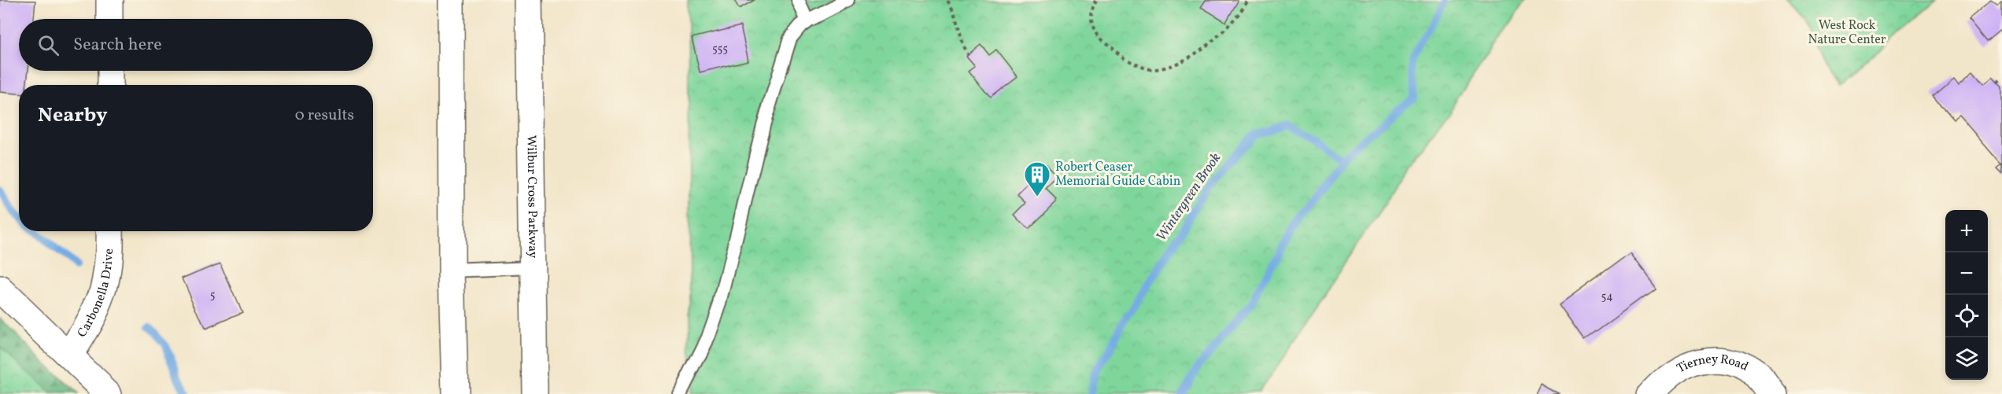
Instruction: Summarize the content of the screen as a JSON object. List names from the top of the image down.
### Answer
{
  "streets": {
    "main road": ["Wilbur Cross Parkway", "Carbonella Drive", "Tierney Road"]
  },
  "water": ["Wintergreen Brook"],
  "parks": ["West Rock Nature Center"],
  "places": {
    "building": ["Robert Ceaser Memorial Guide Cabin"]
  },
  "house_numbers": ["555", "5", "54"],
  "page": {
    "search": "Search here",
    "heading": ["Nearby", "0 results"],
    "map_buttons": ["+", "−"]
  }
}
